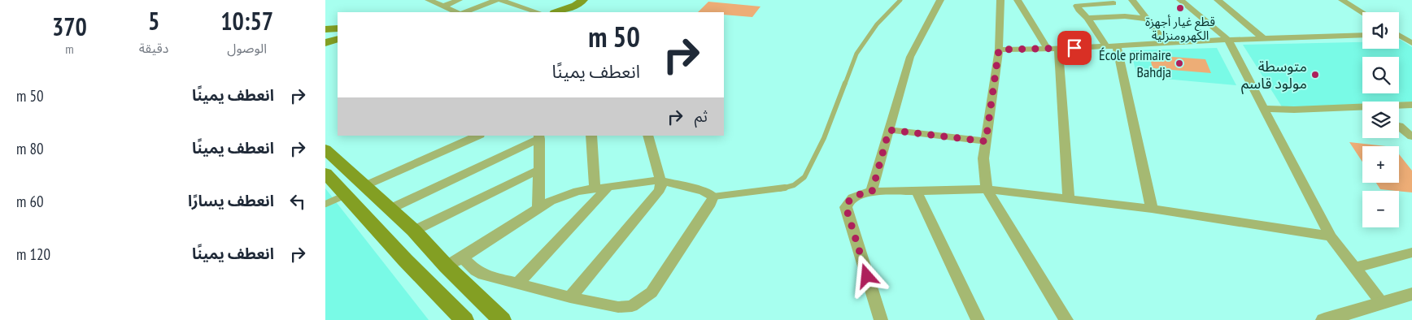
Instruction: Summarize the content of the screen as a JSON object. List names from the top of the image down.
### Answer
{
  "places": ["قطع غيار أجهزة الكهرومنزلية", "École primaire Bahdja", "متوسطة مولود قاسم"],
  "page": {
    "eta": [
      "10:57",
      "الوصول",
      "5",
      "دقيقة",
      "370",
      "m"
    ],
    "map_buttons": ["+", "−"],
    "turn": ["50 m", "انعطف يمينًا"],
    "list": [
      {
        "name": "انعطف يمينًا",
        "value": "50 m"
      },
      {
        "name": "انعطف يمينًا",
        "value": "80 m"
      },
      {
        "name": "انعطف يسارًا",
        "value": "60 m"
      },
      {
        "name": "انعطف يمينًا",
        "value": "120 m"
      }
    ],
    "then": "ثم"
  }
}
